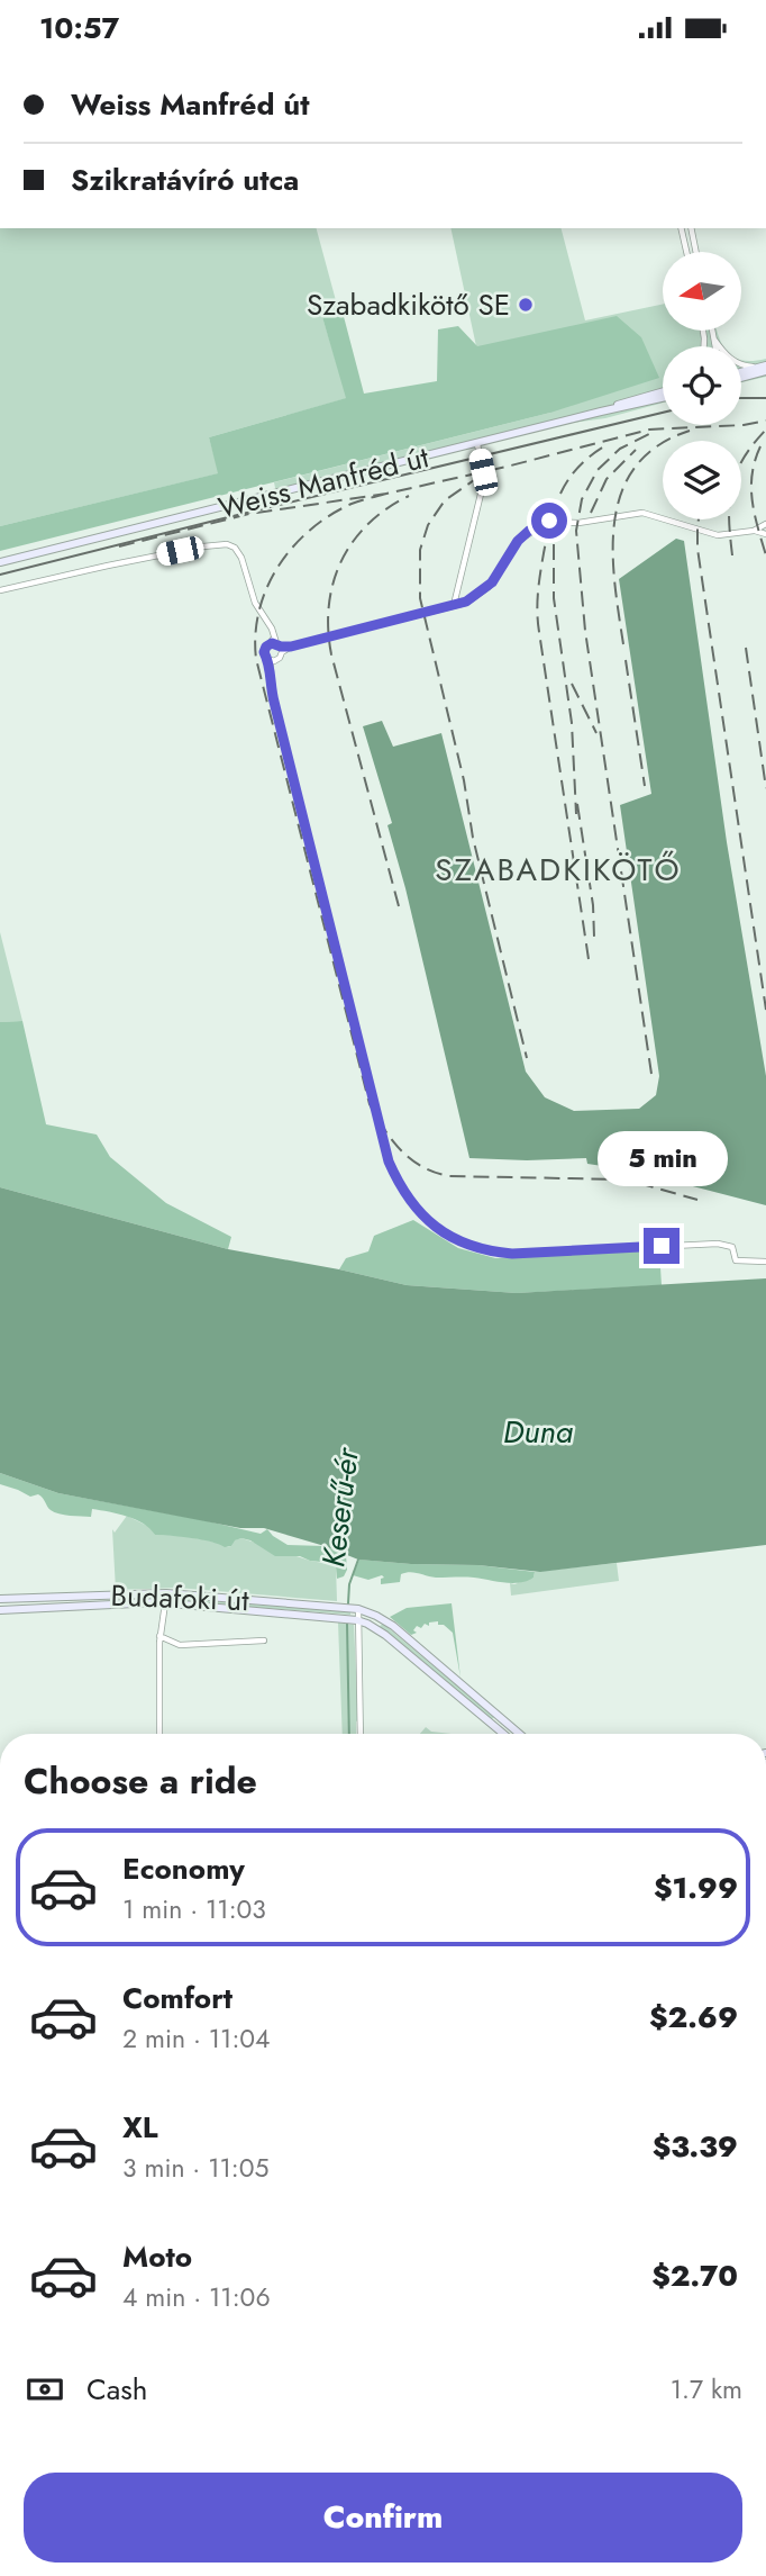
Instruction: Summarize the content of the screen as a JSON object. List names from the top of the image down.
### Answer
{
  "streets": {
    "main road": ["Weiss Manfréd út", "Budafoki út"]
  },
  "districts": ["SZABADKIKÖTŐ"],
  "water": ["Duna", "Keserű-ér"],
  "places": ["Szabadkikötő SE"],
  "north": "left",
  "page": {
    "status": "10:57",
    "banner": ["Weiss Manfréd út", "Szikratávíró utca"],
    "bubble": "5 min",
    "heading": "Choose a ride",
    "list": [
      {
        "name": "Economy",
        "note": "1 min · 11:03",
        "value": "$1.99"
      },
      {
        "name": "Comfort",
        "note": "2 min · 11:04",
        "value": "$2.69"
      },
      {
        "name": "XL",
        "note": "3 min · 11:05",
        "value": "$3.39"
      },
      {
        "name": "Moto",
        "note": "4 min · 11:06",
        "value": "$2.70"
      }
    ],
    "pay": ["Cash", "1.7 km"],
    "buttons": "Confirm"
  }
}
